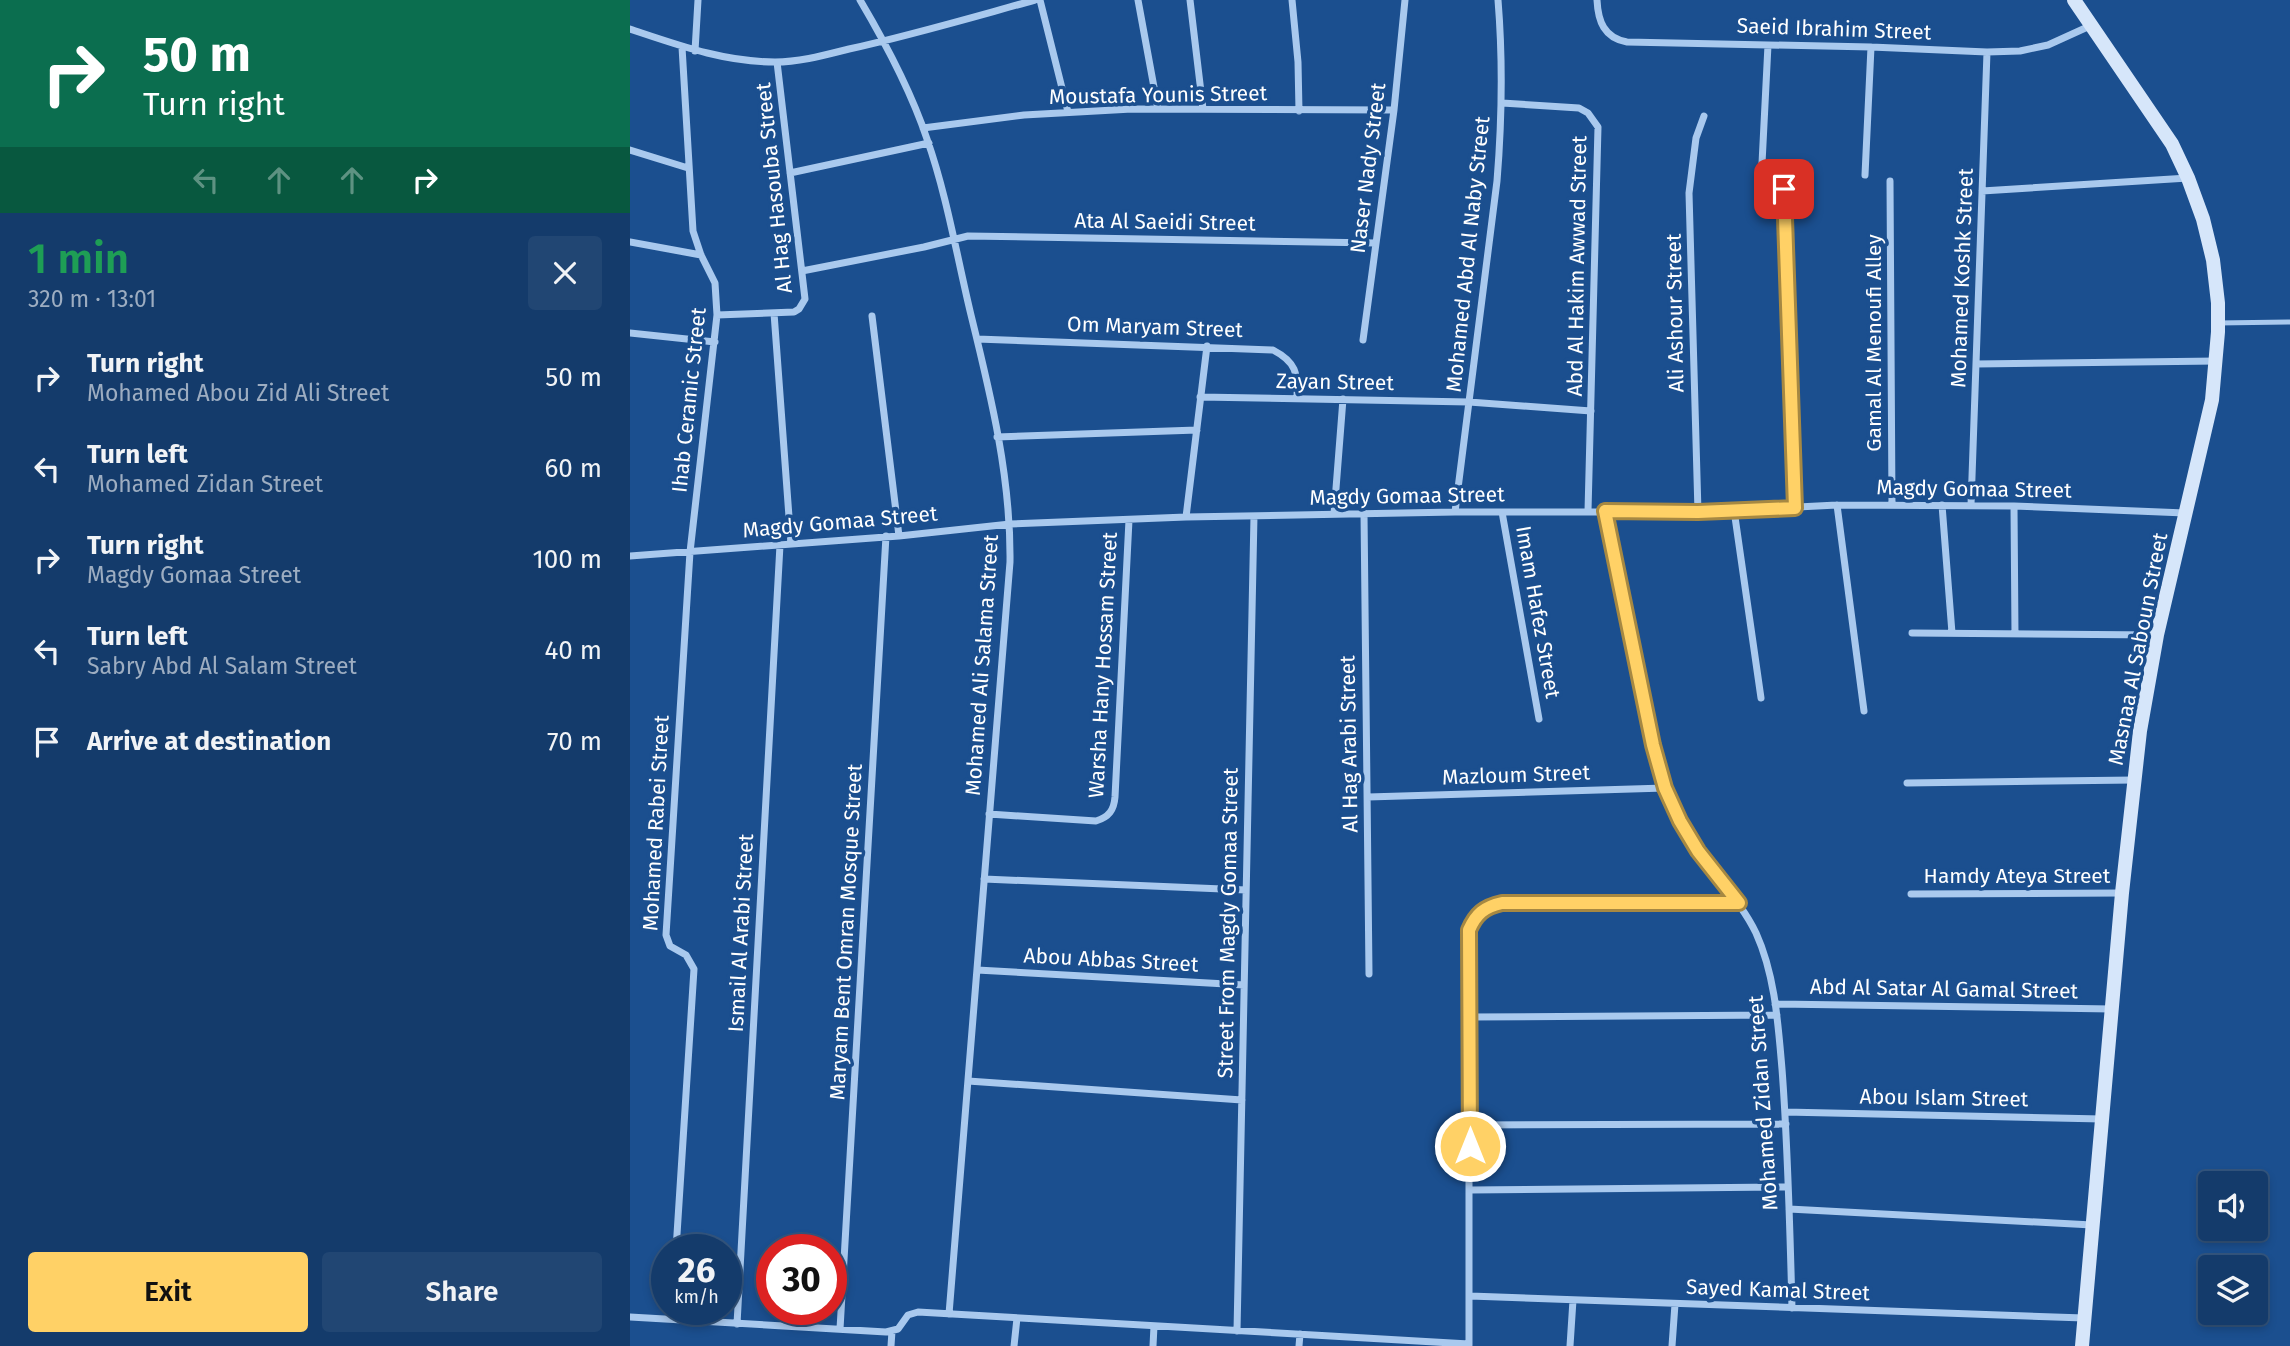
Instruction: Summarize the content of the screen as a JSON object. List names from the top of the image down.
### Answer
{
  "streets": {
    "street": [
      "Saeid Ibrahim Street",
      "Moustafa Younis Street",
      "Naser Nady Street",
      "Al Hag Hasouba Street",
      "Ata Al Saeidi Street",
      "Mohamed Abd Al Naby Street",
      "Abd Al Hakim Awwad Street",
      "Mohamed Koshk Street",
      "Ali Ashour Street",
      "Om Maryam Street",
      "Gamal Al Menoufi Alley",
      "Zayan Street",
      "Ihab Ceramic Street",
      "Magdy Gomaa Street",
      "Imam Hafez Street",
      "Masnaa Al Saboun Street",
      "Mohamed Ali Salama Street",
      "Warsha Hany Hossam Street",
      "Al Hag Arabi Street",
      "Mazloum Street",
      "Mohamed Rabei Street",
      "Hamdy Ateya Street",
      "Street From Magdy Gomaa Street",
      "Maryam Bent Omran Mosque Street",
      "Ismail Al Arabi Street",
      "Abou Abbas Street",
      "Abd Al Satar Al Gamal Street",
      "Abou Islam Street",
      "Mohamed Zidan Street",
      "Sayed Kamal Street"
    ]
  },
  "crossings": [
    ["Saeid Ibrahim Street", "Mohamed Koshk Street"],
    ["Saeid Ibrahim Street", "Masnaa Al Saboun Street"],
    ["Moustafa Younis Street", "Naser Nady Street"],
    ["Moustafa Younis Street", "Mohamed Ali Salama Street"],
    ["Naser Nady Street", "Ata Al Saeidi Street"],
    ["Al Hag Hasouba Street", "Ata Al Saeidi Street"],
    ["Al Hag Hasouba Street", "Ihab Ceramic Street"],
    ["Ata Al Saeidi Street", "Mohamed Ali Salama Street"],
    ["Mohamed Abd Al Naby Street", "Abd Al Hakim Awwad Street"],
    ["Mohamed Abd Al Naby Street", "Zayan Street"],
    ["Mohamed Abd Al Naby Street", "Magdy Gomaa Street"],
    ["Abd Al Hakim Awwad Street", "Zayan Street"],
    ["Abd Al Hakim Awwad Street", "Magdy Gomaa Street"],
    ["Mohamed Koshk Street", "Magdy Gomaa Street"],
    ["Ali Ashour Street", "Magdy Gomaa Street"],
    ["Om Maryam Street", "Zayan Street"],
    ["Om Maryam Street", "Mohamed Ali Salama Street"],
    ["Gamal Al Menoufi Alley", "Magdy Gomaa Street"],
    ["Ihab Ceramic Street", "Magdy Gomaa Street"],
    ["Ihab Ceramic Street", "Mohamed Rabei Street"],
    ["Magdy Gomaa Street", "Imam Hafez Street"],
    ["Magdy Gomaa Street", "Masnaa Al Saboun Street"],
    ["Magdy Gomaa Street", "Mohamed Ali Salama Street"],
    ["Magdy Gomaa Street", "Warsha Hany Hossam Street"],
    ["Magdy Gomaa Street", "Al Hag Arabi Street"],
    ["Magdy Gomaa Street", "Mohamed Rabei Street"],
    ["Magdy Gomaa Street", "Street From Magdy Gomaa Street"],
    ["Magdy Gomaa Street", "Maryam Bent Omran Mosque Street"],
    ["Magdy Gomaa Street", "Ismail Al Arabi Street"],
    ["Magdy Gomaa Street", "Mohamed Zidan Street"],
    ["Masnaa Al Saboun Street", "Hamdy Ateya Street"],
    ["Masnaa Al Saboun Street", "Abd Al Satar Al Gamal Street"],
    ["Masnaa Al Saboun Street", "Abou Islam Street"],
    ["Masnaa Al Saboun Street", "Sayed Kamal Street"],
    ["Mohamed Ali Salama Street", "Warsha Hany Hossam Street"],
    ["Mohamed Ali Salama Street", "Abou Abbas Street"],
    ["Al Hag Arabi Street", "Mazloum Street"],
    ["Mazloum Street", "Mohamed Zidan Street"],
    ["Street From Magdy Gomaa Street", "Abou Abbas Street"],
    ["Abd Al Satar Al Gamal Street", "Mohamed Zidan Street"],
    ["Abou Islam Street", "Mohamed Zidan Street"],
    ["Mohamed Zidan Street", "Sayed Kamal Street"]
  ],
  "page": {
    "turn": ["50 m", "Turn right"],
    "heading": ["1 min", "320 m · 13:01"],
    "list": [
      {
        "name": "Turn right",
        "note": "Mohamed Abou Zid Ali Street",
        "value": "50 m"
      },
      {
        "name": "Turn left",
        "note": "Mohamed Zidan Street",
        "value": "60 m"
      },
      {
        "name": "Turn right",
        "note": "Magdy Gomaa Street",
        "value": "100 m"
      },
      {
        "name": "Turn left",
        "note": "Sabry Abd Al Salam Street",
        "value": "40 m"
      },
      {
        "name": "Arrive at destination",
        "value": "70 m"
      }
    ],
    "speed": "26 km/h",
    "limit": "30",
    "buttons": ["Exit", "Share"]
  }
}
